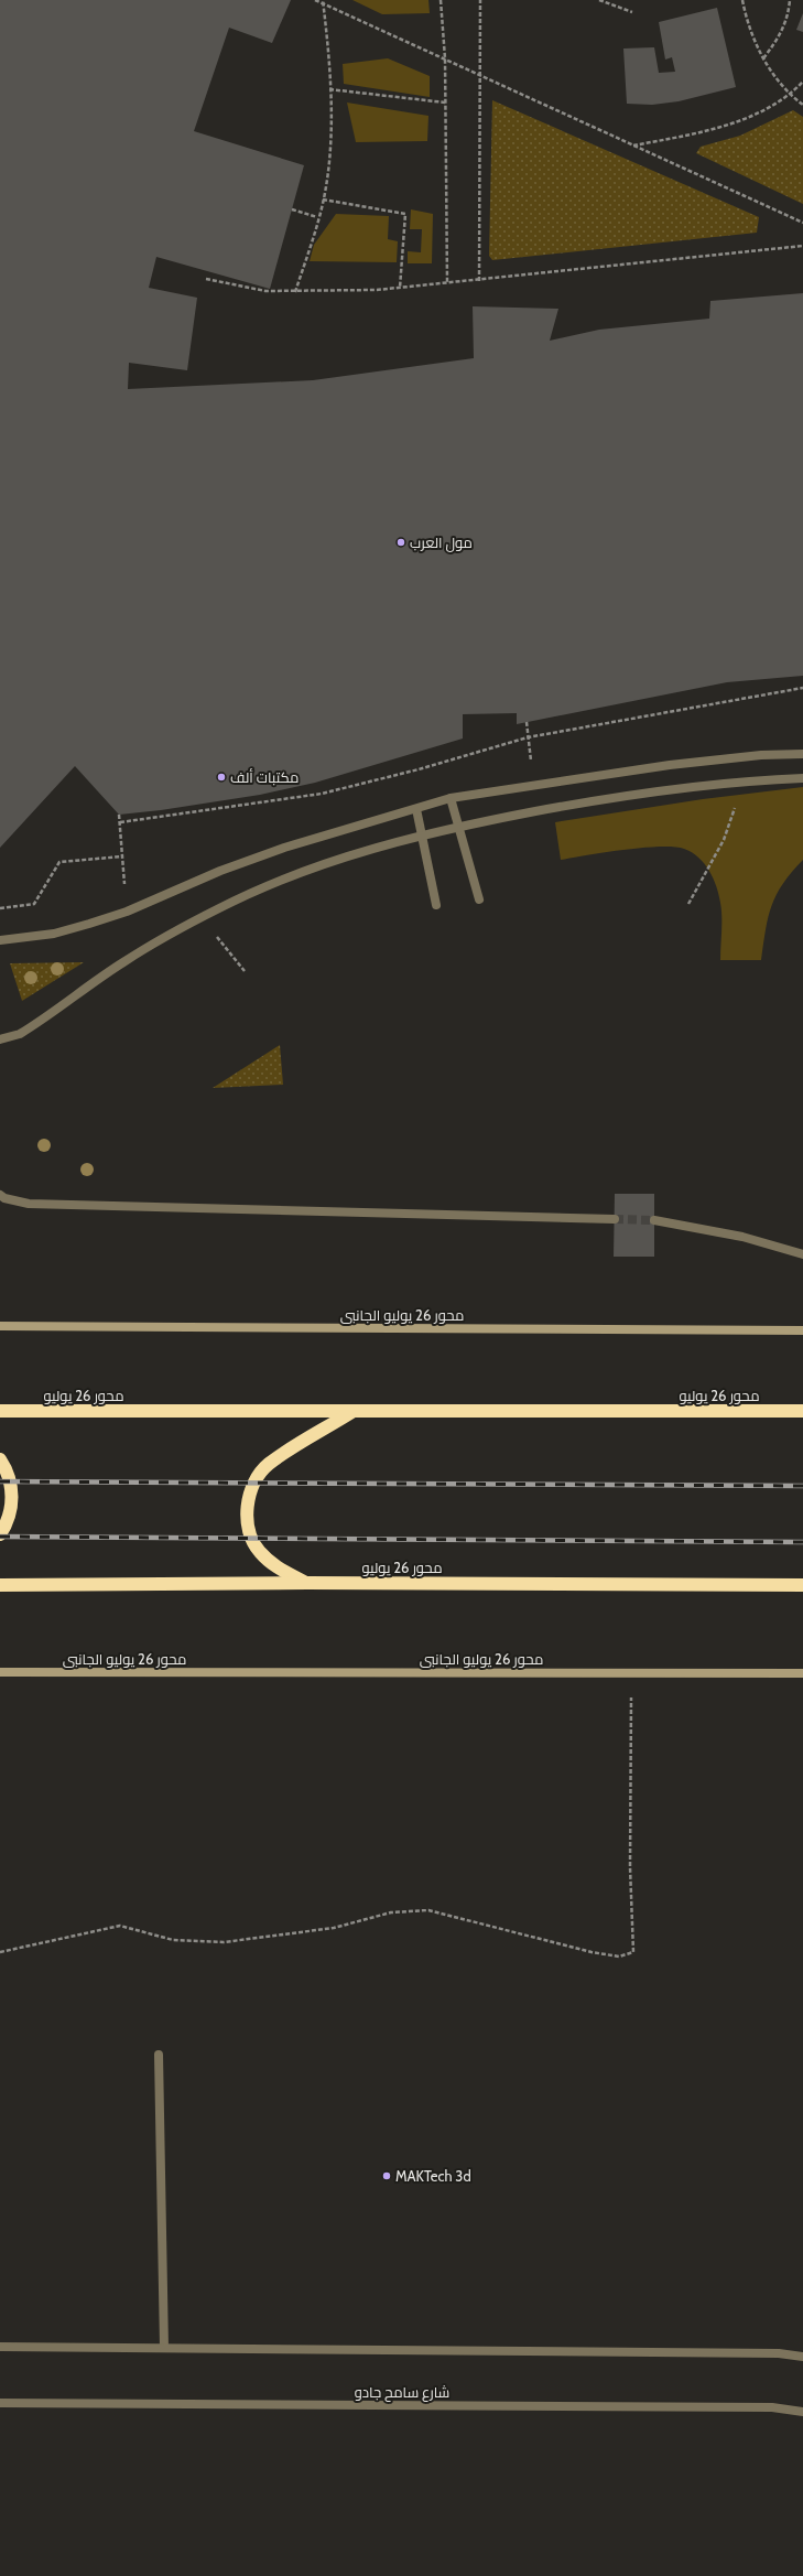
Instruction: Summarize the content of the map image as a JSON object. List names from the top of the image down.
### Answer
{
  "streets": {
    "highway": ["محور 26 يوليو"],
    "main road": ["محور 26 يوليو الجانبى"],
    "street": ["شارع سامح جادو"]
  },
  "places": ["مول العرب", "مكتبات ألف", "MAKTech 3d"]
}
